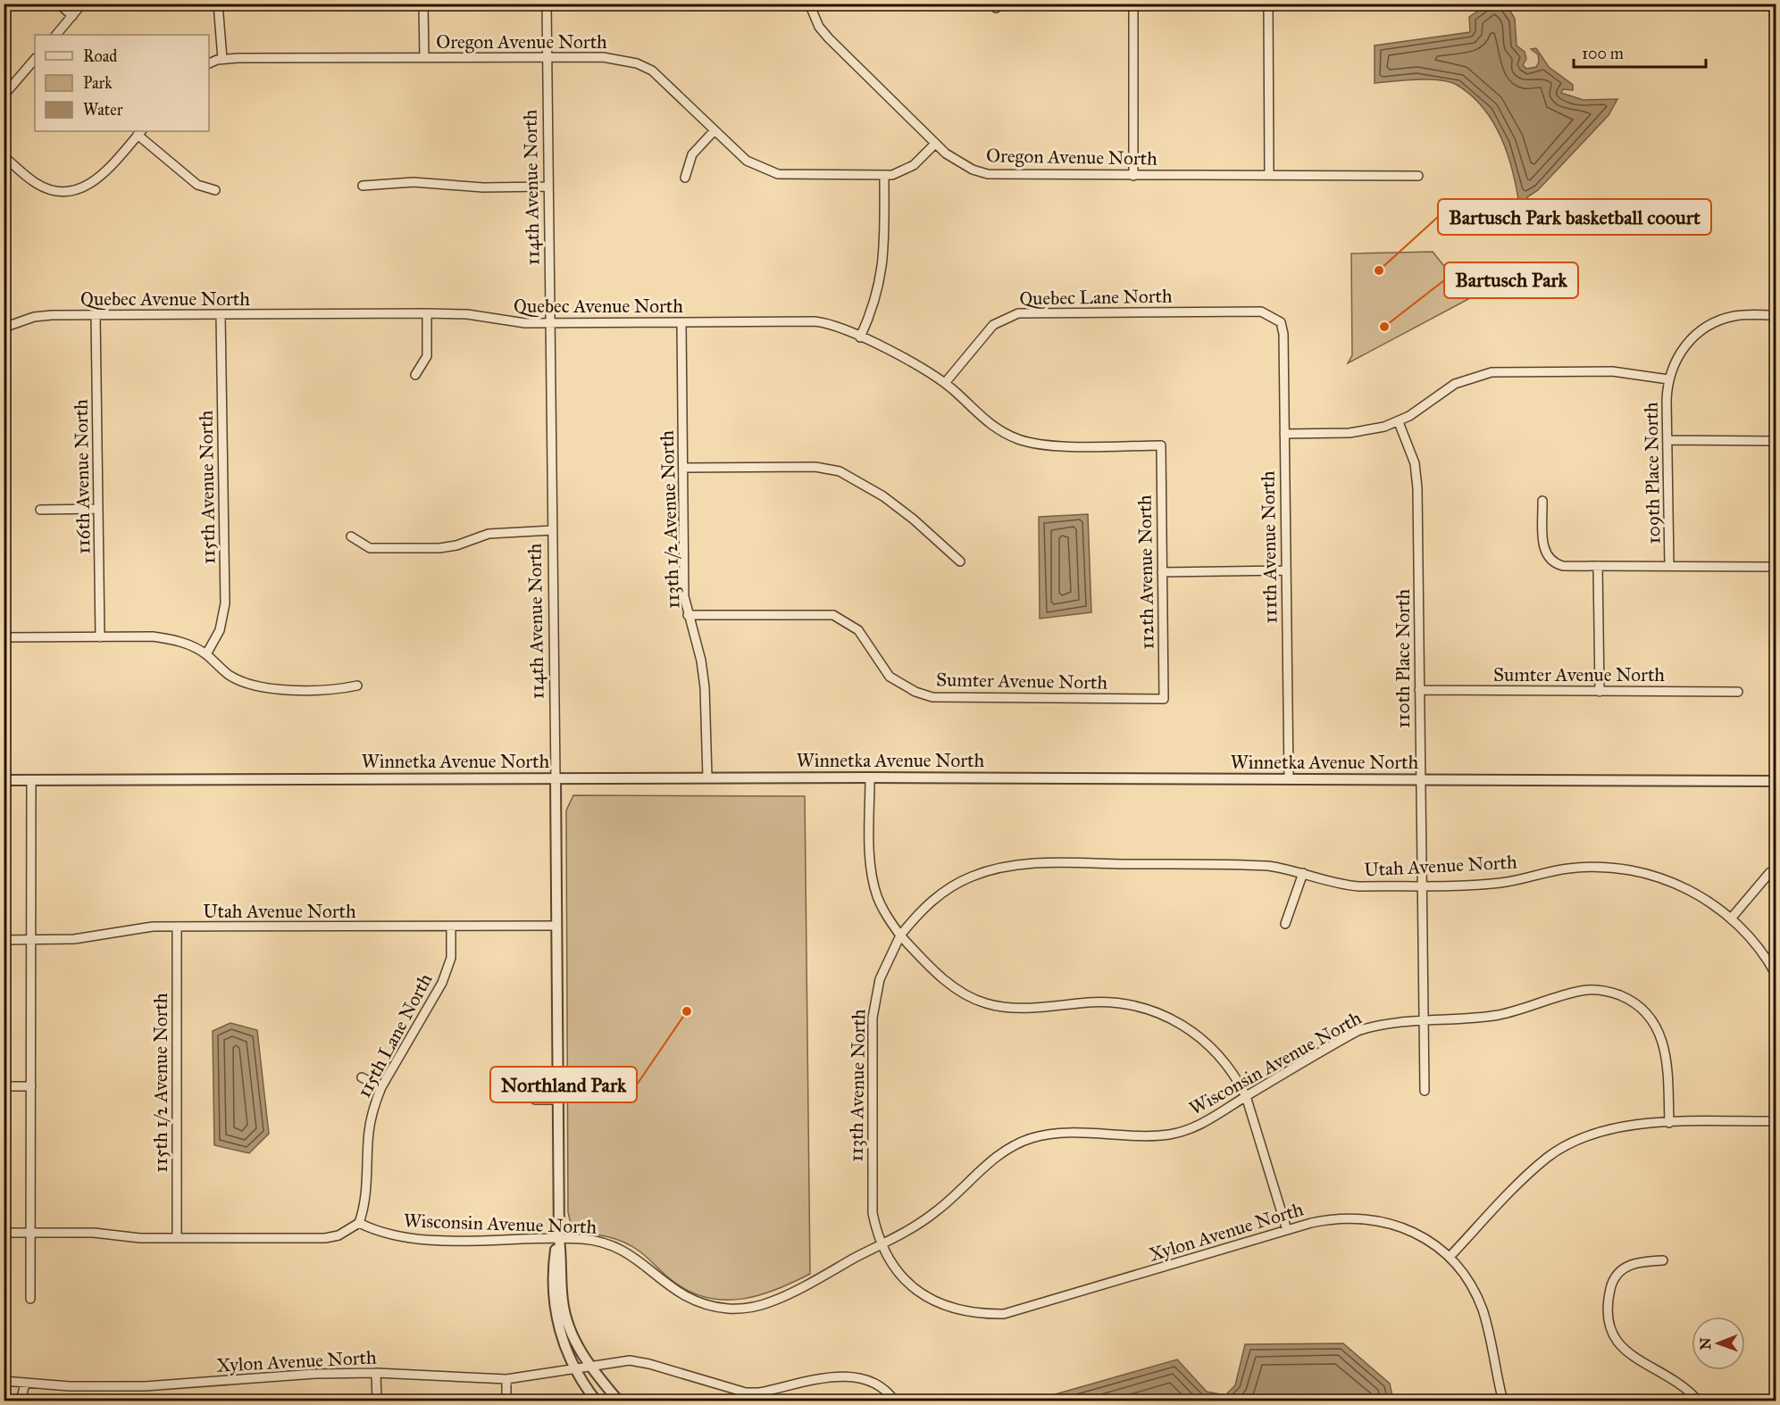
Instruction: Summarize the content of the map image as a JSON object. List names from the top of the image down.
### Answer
{
  "streets": {
    "street": [
      "Oregon Avenue North",
      "114th Avenue North",
      "Quebec Lane North",
      "Quebec Avenue North",
      "109th Place North",
      "116th Avenue North",
      "115th Avenue North",
      "113th 1/2 Avenue North",
      "111th Avenue North",
      "112th Avenue North",
      "110th Place North",
      "Sumter Avenue North",
      "Winnetka Avenue North",
      "Utah Avenue North",
      "115th Lane North",
      "Wisconsin Avenue North",
      "115th 1/2 Avenue North",
      "113th Avenue North",
      "Xylon Avenue North"
    ]
  },
  "crossings": [
    ["Oregon Avenue North", "114th Avenue North"],
    ["114th Avenue North", "Quebec Avenue North"],
    ["114th Avenue North", "Winnetka Avenue North"],
    ["114th Avenue North", "Utah Avenue North"],
    ["114th Avenue North", "Wisconsin Avenue North"],
    ["114th Avenue North", "Xylon Avenue North"],
    ["Quebec Lane North", "Quebec Avenue North"],
    ["Quebec Lane North", "111th Avenue North"],
    ["Quebec Avenue North", "116th Avenue North"],
    ["Quebec Avenue North", "115th Avenue North"],
    ["Quebec Avenue North", "113th 1/2 Avenue North"],
    ["Quebec Avenue North", "112th Avenue North"],
    ["113th 1/2 Avenue North", "Sumter Avenue North"],
    ["113th 1/2 Avenue North", "Winnetka Avenue North"],
    ["111th Avenue North", "Winnetka Avenue North"],
    ["112th Avenue North", "Sumter Avenue North"],
    ["110th Place North", "Sumter Avenue North"],
    ["110th Place North", "Winnetka Avenue North"],
    ["110th Place North", "Utah Avenue North"],
    ["110th Place North", "Wisconsin Avenue North"],
    ["Utah Avenue North", "115th Lane North"],
    ["Utah Avenue North", "115th 1/2 Avenue North"],
    ["Utah Avenue North", "113th Avenue North"],
    ["115th Lane North", "Wisconsin Avenue North"],
    ["Wisconsin Avenue North", "113th Avenue North"],
    ["Wisconsin Avenue North", "Xylon Avenue North"],
    ["113th Avenue North", "Xylon Avenue North"]
  ],
  "places": ["Bartusch Park basketball coourt", "Bartusch Park", "Northland Park"],
  "legend": ["Road", "Park", "Water"],
  "scale_bar": "100 m",
  "north": "left"
}
